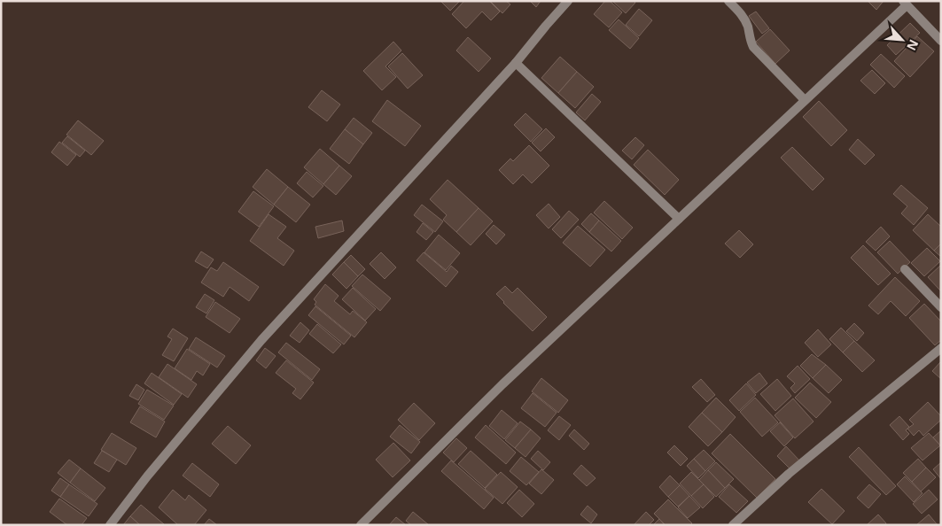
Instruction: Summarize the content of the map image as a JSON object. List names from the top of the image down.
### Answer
{
  "north": "bottom right"
}
